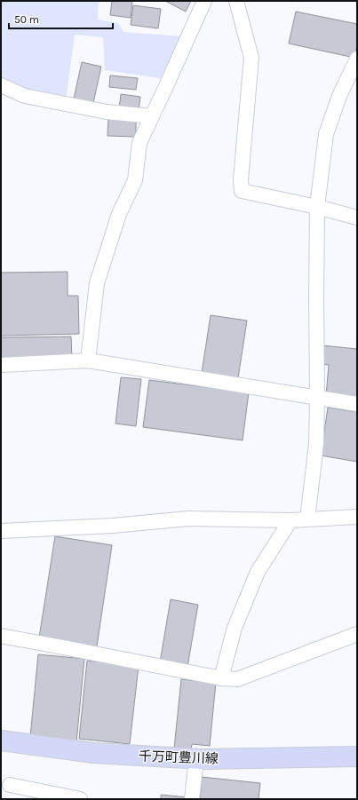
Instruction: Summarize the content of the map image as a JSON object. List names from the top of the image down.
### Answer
{
  "streets": {
    "main road": ["千万町豊川線"]
  },
  "scale_bar": "50 m"
}
